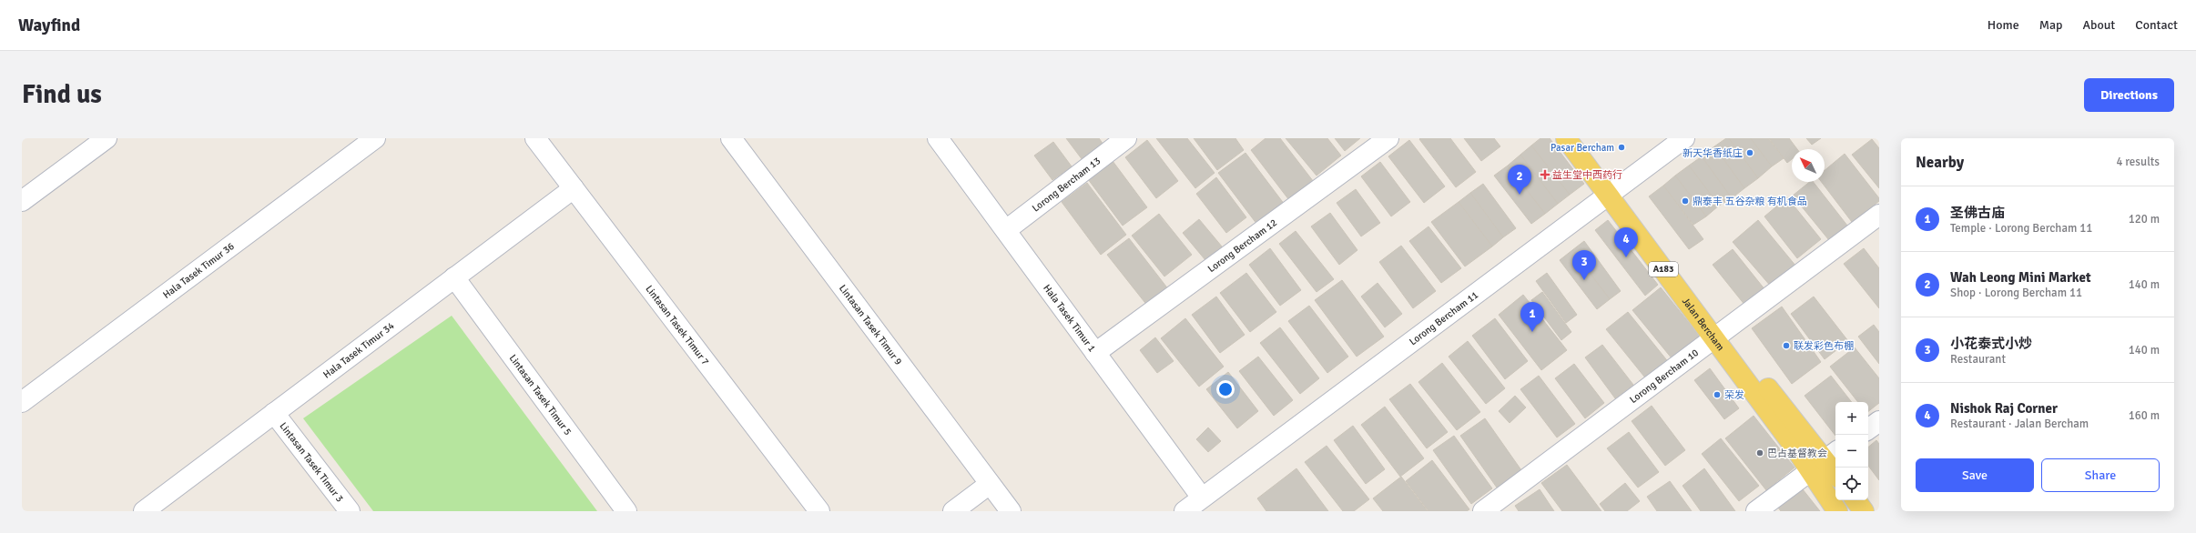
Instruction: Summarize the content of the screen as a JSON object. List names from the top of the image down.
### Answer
{
  "streets": {
    "main road": ["A183", "Jalan Bercham"],
    "street": [
      "Lorong Bercham 13",
      "Lorong Bercham 12",
      "Hala Tasek Timur 36",
      "Hala Tasek Timur 1",
      "Lorong Bercham 11",
      "Lintasan Tasek Timur 7",
      "Lintasan Tasek Timur 9",
      "Hala Tasek Timur 34",
      "Lorong Bercham 10",
      "Lintasan Tasek Timur 5",
      "Lintasan Tasek Timur 3"
    ]
  },
  "crossings": [
    ["Lorong Bercham 13", "Hala Tasek Timur 1"],
    ["Lorong Bercham 12", "Hala Tasek Timur 1"],
    ["Hala Tasek Timur 1", "Lorong Bercham 11"],
    ["Lorong Bercham 11", "Jalan Bercham"],
    ["Jalan Bercham", "Lorong Bercham 10"],
    ["Lintasan Tasek Timur 7", "Hala Tasek Timur 34"],
    ["Hala Tasek Timur 34", "Lintasan Tasek Timur 5"],
    ["Hala Tasek Timur 34", "Lintasan Tasek Timur 3"]
  ],
  "places": {
    "other": [
      "Pasar Bercham",
      "新天华香纸庄",
      "鼎泰丰 五谷杂粮 有机食品",
      "联发彩色布棚",
      "荣发",
      "巴占基督教会"
    ],
    "health": ["益生堂中西药行"]
  },
  "north": "top left",
  "page": {
    "header": "Wayfind",
    "nav": [
      "Home",
      "Map",
      "About",
      "Contact"
    ],
    "buttons": [
      "Directions",
      ["Save", "Share"]
    ],
    "title": "Find us",
    "heading": ["Nearby", "4 results"],
    "pins": [
      "2",
      "4",
      "3",
      "1"
    ],
    "list": [
      {
        "mark": "1",
        "name": "圣佛古庙",
        "note": "Temple · Lorong Bercham 11",
        "value": "120 m"
      },
      {
        "mark": "2",
        "name": "Wah Leong Mini Market",
        "note": "Shop · Lorong Bercham 11",
        "value": "140 m"
      },
      {
        "mark": "3",
        "name": "小花泰式小炒",
        "note": "Restaurant",
        "value": "140 m"
      },
      {
        "mark": "4",
        "name": "Nishok Raj Corner",
        "note": "Restaurant · Jalan Bercham",
        "value": "160 m"
      }
    ],
    "map_buttons": ["+", "−"]
  }
}
